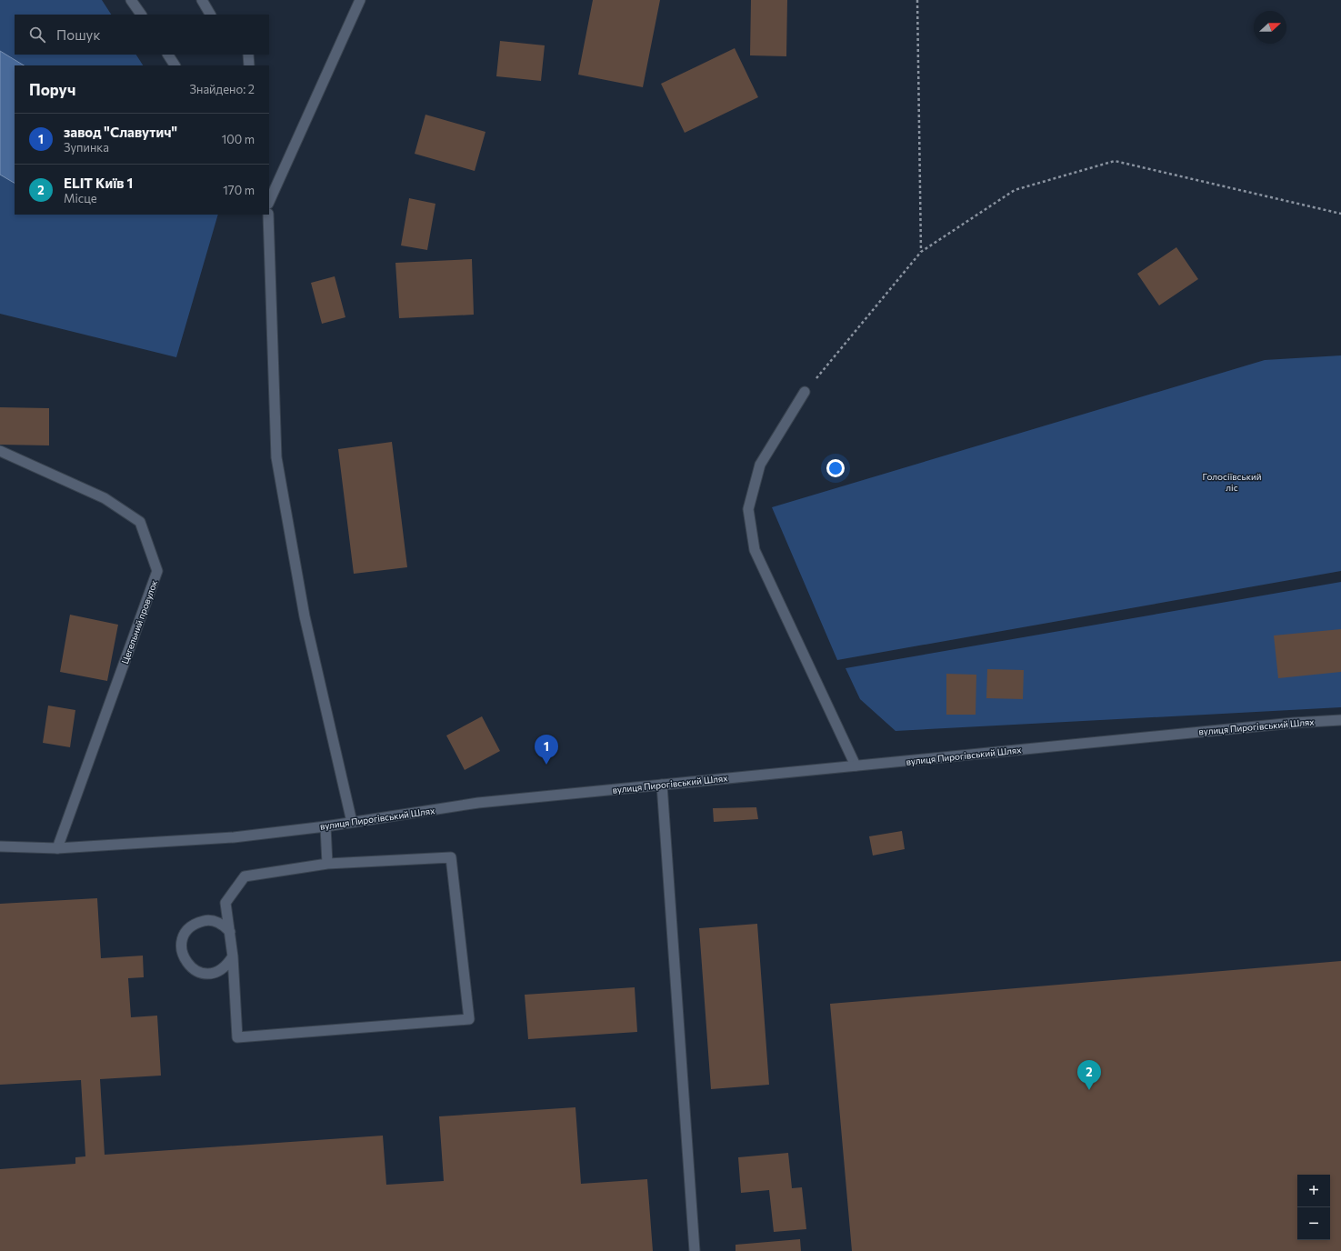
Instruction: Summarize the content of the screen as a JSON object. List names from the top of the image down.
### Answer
{
  "streets": {
    "street": ["Цегельний провулок", "вулиця Пирогівський Шлях"]
  },
  "crossings": [
    ["Цегельний провулок", "вулиця Пирогівський Шлях"]
  ],
  "parks": ["Голосіївський ліс"],
  "north": "right",
  "page": {
    "search": "Пошук",
    "heading": ["Поруч", "Знайдено: 2"],
    "list": [
      {
        "mark": "1",
        "name": "завод \"Славутич\"",
        "note": "Зупинка",
        "value": "100 m"
      },
      {
        "mark": "2",
        "name": "ELIT Київ 1",
        "note": "Місце",
        "value": "170 m"
      }
    ],
    "pins": ["1", "2"],
    "map_buttons": ["+", "−"]
  }
}
